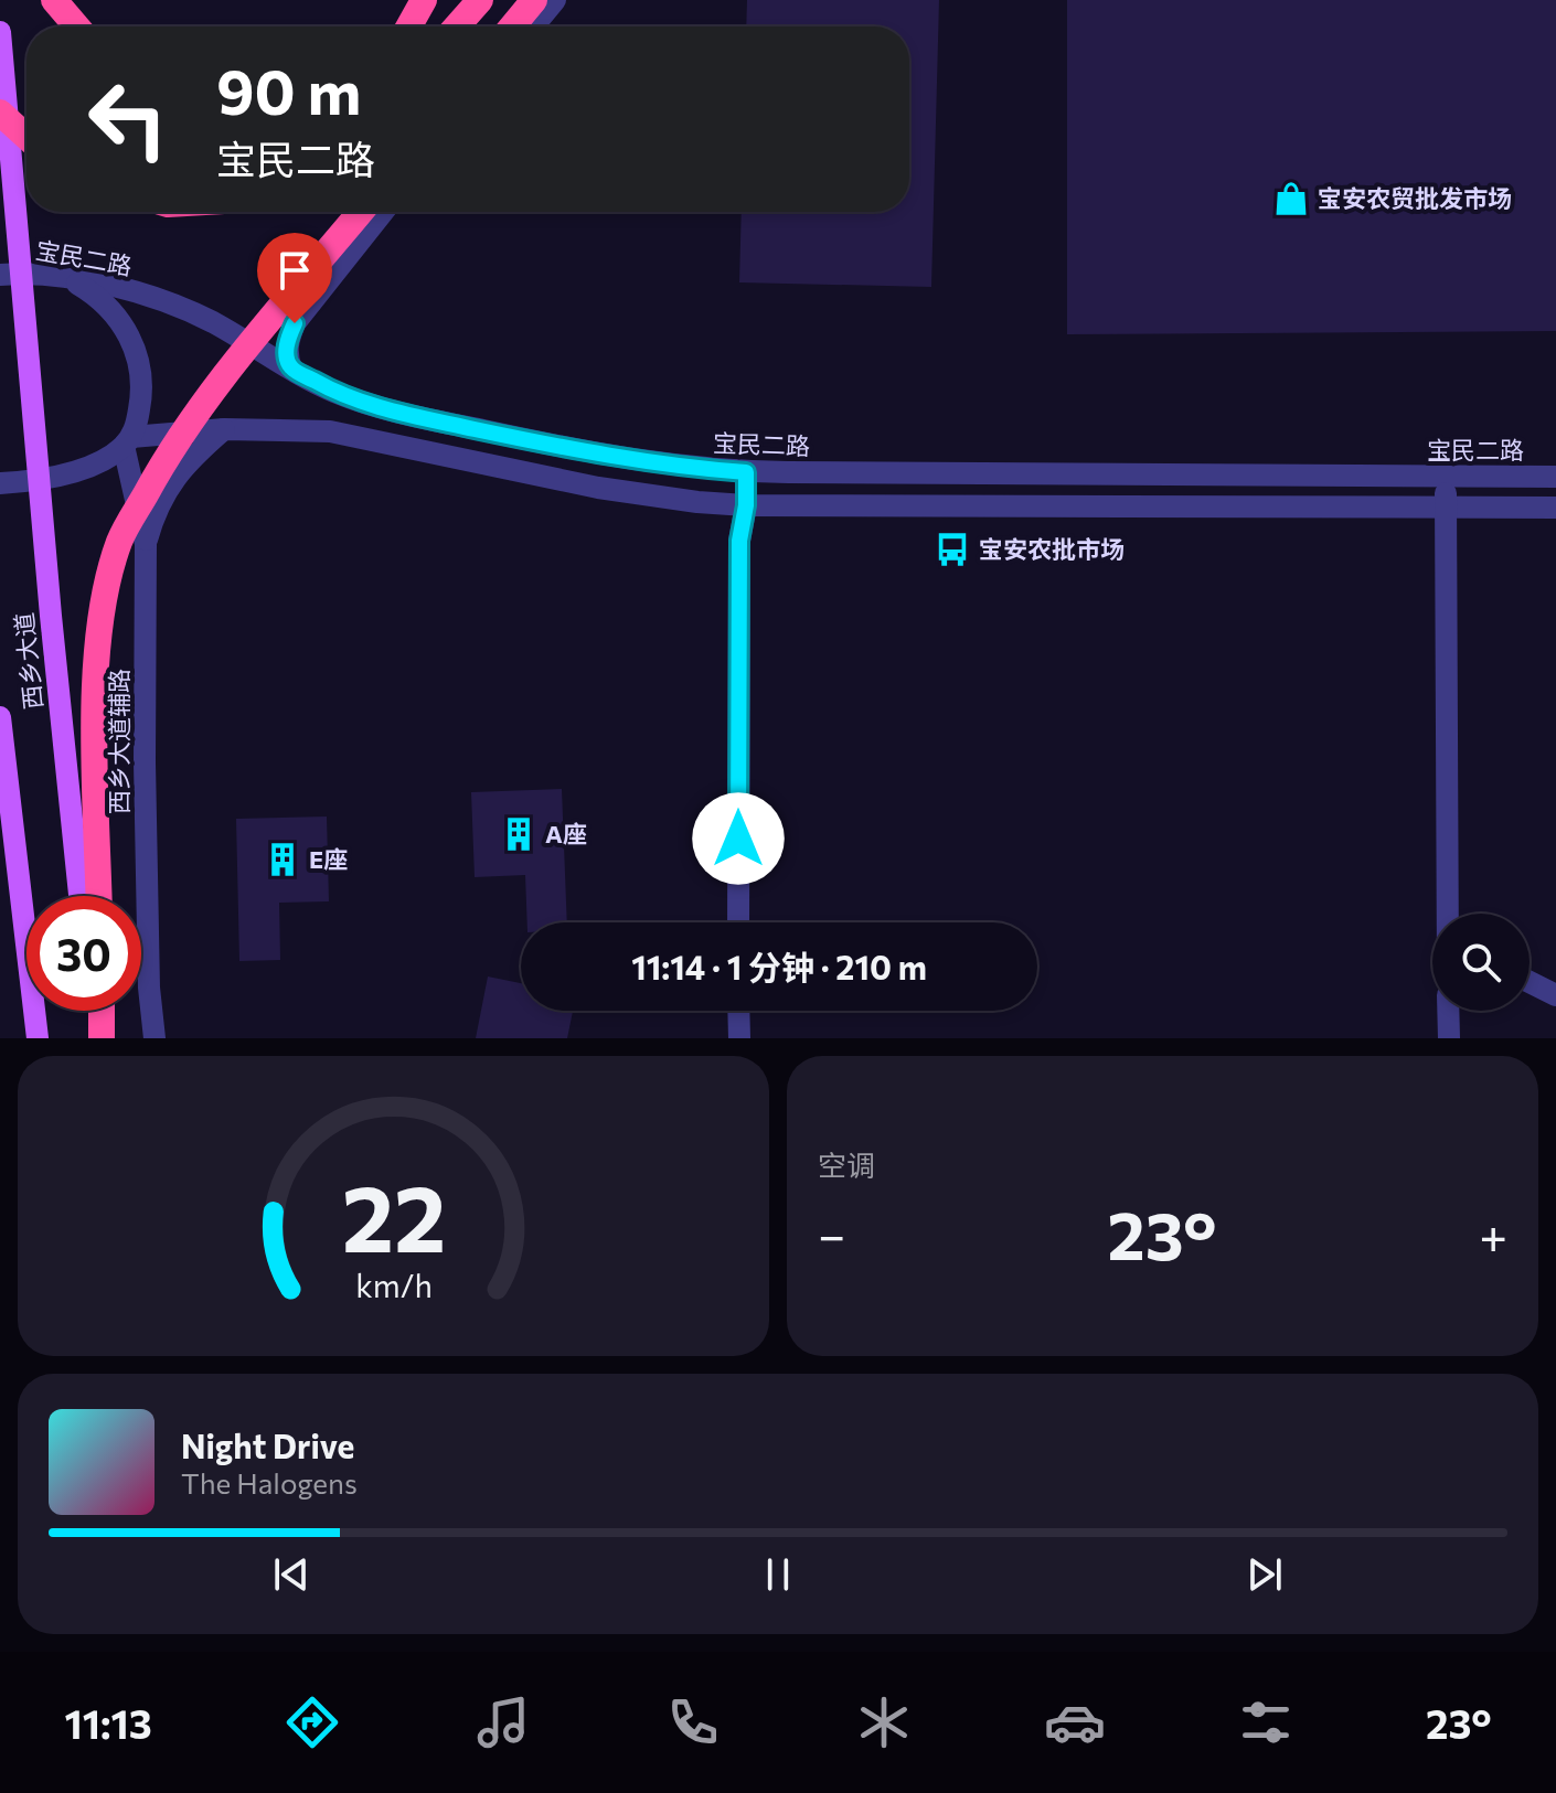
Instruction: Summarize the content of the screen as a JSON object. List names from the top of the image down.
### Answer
{
  "streets": {
    "main road": ["西乡大道"],
    "street": ["宝民二路", "西乡大道辅路"]
  },
  "crossings": [
    ["宝民二路", "西乡大道辅路"]
  ],
  "places": {
    "shop": ["宝安农贸批发市场"],
    "bus stop": ["宝安农批市场"],
    "building": ["A座", "E座"]
  },
  "page": {
    "turn": ["90 m", "宝民二路"],
    "limit": "30",
    "trip": "11:14 · 1 分钟 · 210 m",
    "tile": "空调",
    "heat": ["−", "23°", "+"],
    "song": ["Night Drive", "The Halogens"],
    "tabs": ["11:13", "23°"],
    "gauge": ["22", "km/h"]
  }
}
